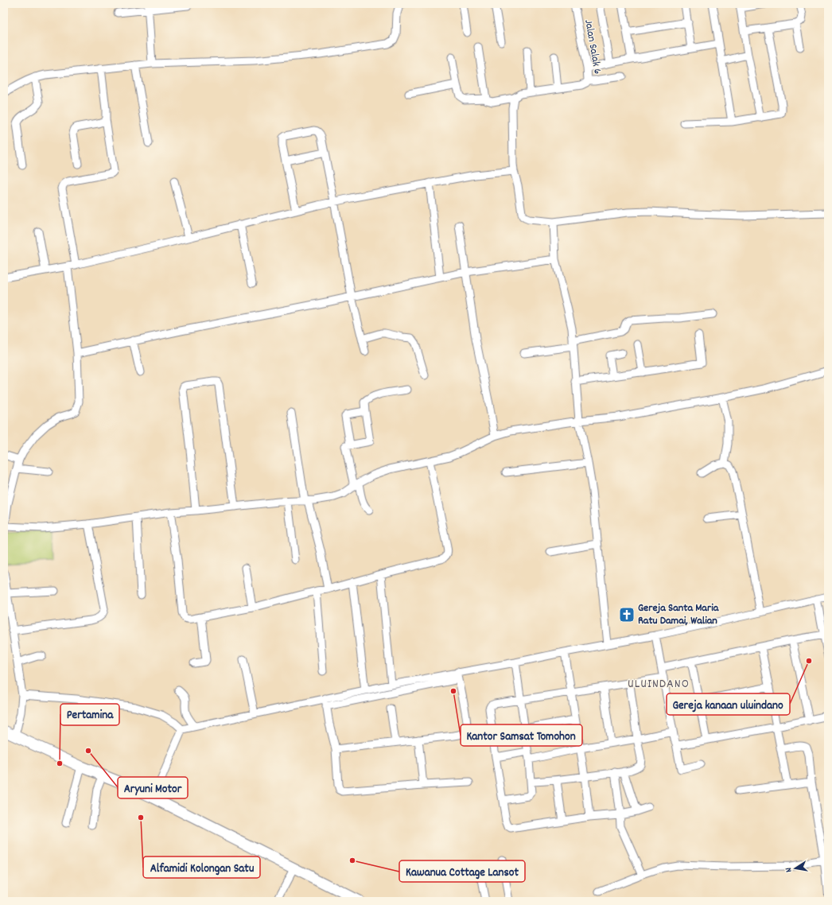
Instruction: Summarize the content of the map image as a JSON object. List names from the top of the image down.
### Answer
{
  "streets": {
    "street": ["Jalan Salak 6"]
  },
  "districts": ["ULUINDANO"],
  "places": {
    "church": ["Gereja Santa Maria Ratu Damai, Walian"],
    "other": [
      "Gereja kanaan uluindano",
      "Kantor Samsat Tomohon",
      "Aryuni Motor",
      "Pertamina",
      "Alfamidi Kolongan Satu",
      "Kawanua Cottage Lansot"
    ]
  },
  "north": "left"
}
